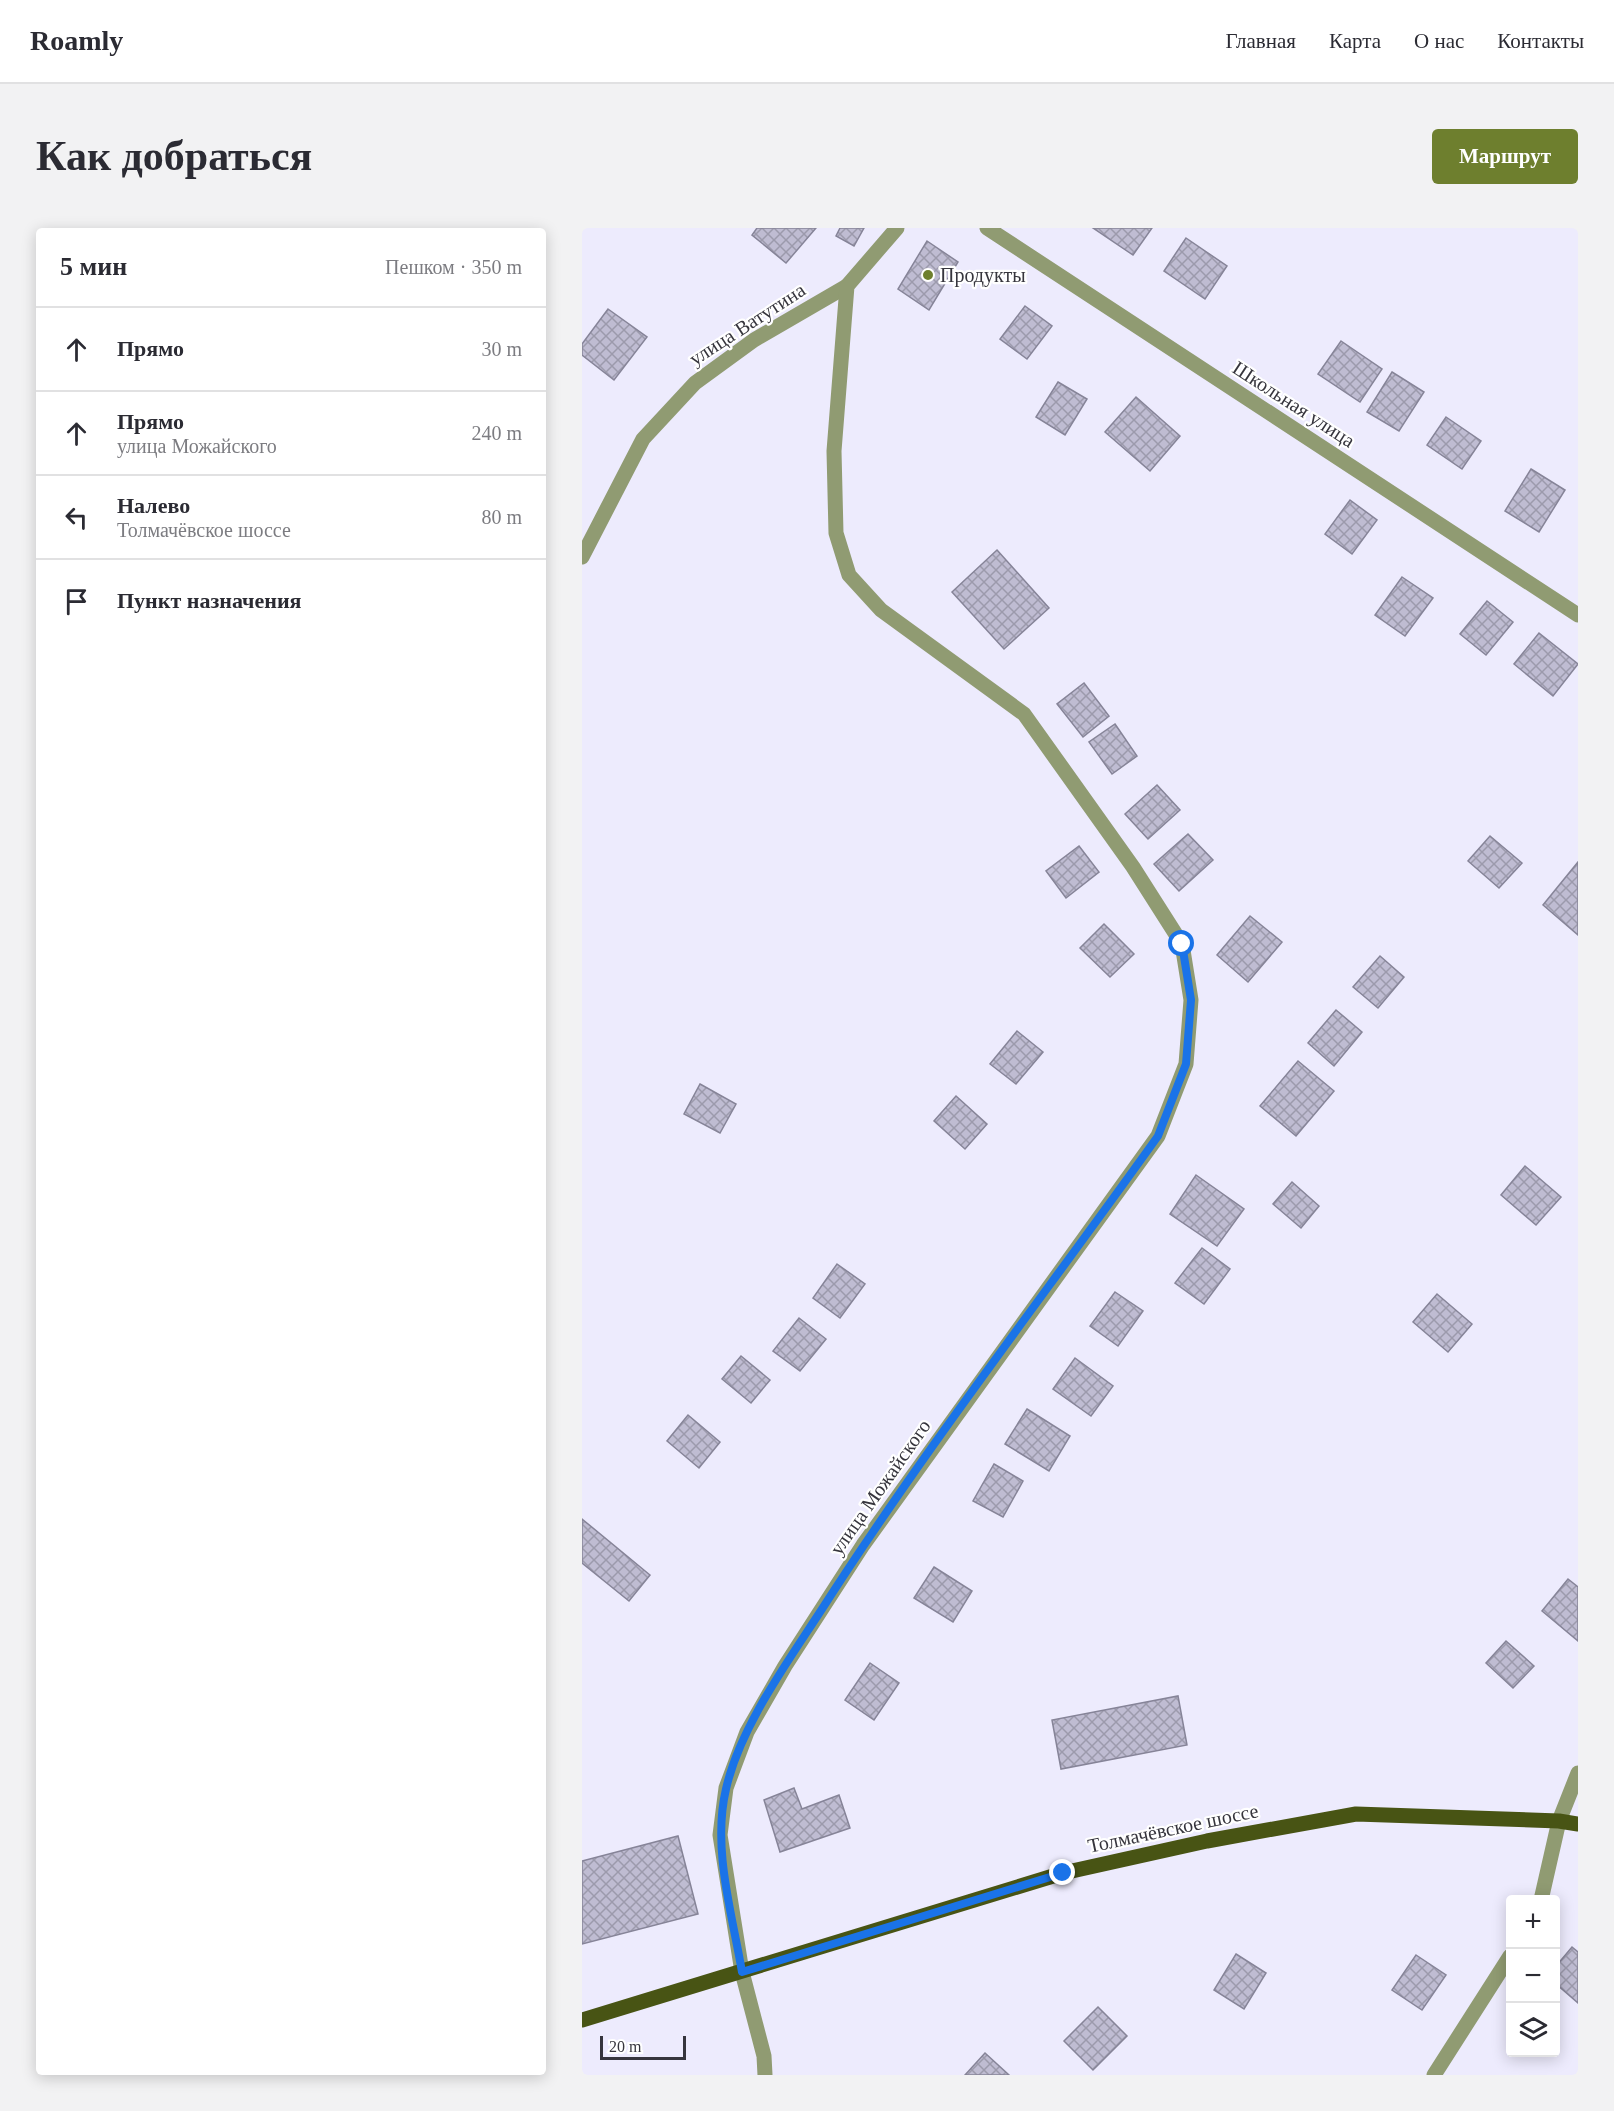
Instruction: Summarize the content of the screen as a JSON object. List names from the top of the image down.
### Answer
{
  "streets": {
    "main road": ["Толмачёвское шоссе"],
    "street": ["улица Ватутина", "Школьная улица", "улица Можайского"]
  },
  "crossings": [
    ["улица Ватутина", "улица Можайского"],
    ["улица Можайского", "Толмачёвское шоссе"]
  ],
  "places": ["Продукты"],
  "scale_bar": "20 m",
  "page": {
    "header": "Roamly",
    "nav": [
      "Главная",
      "Карта",
      "О нас",
      "Контакты"
    ],
    "buttons": "Маршрут",
    "title": "Как добраться",
    "heading": ["5 мин", "Пешком · 350 m"],
    "list": [
      ["Прямо", "30 m"],
      ["Прямо", "улица Можайского", "240 m"],
      ["Налево", "Толмачёвское шоссе", "80 m"],
      "Пункт назначения"
    ],
    "map_buttons": ["+", "−"],
    "scale": "20 m"
  }
}
